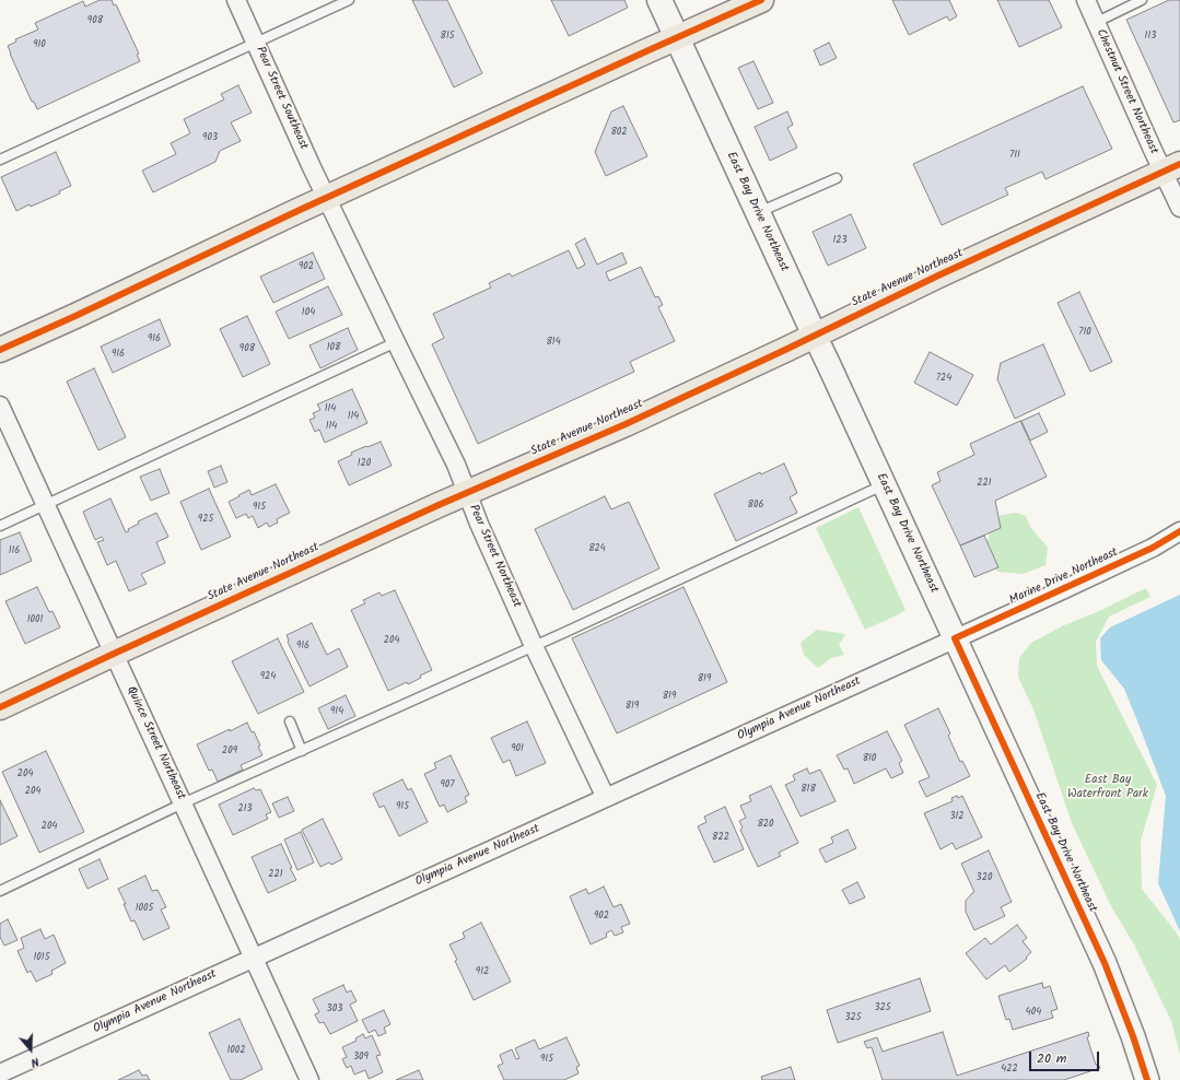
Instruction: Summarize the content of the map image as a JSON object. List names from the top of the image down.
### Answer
{
  "streets": {
    "main road": ["East Bay Drive Northeast", "State Avenue Northeast"],
    "street": [
      "Chestnut Street Northeast",
      "Pear Street Southeast",
      "Pear Street Northeast",
      "Marine Drive Northeast",
      "Olympia Avenue Northeast",
      "Quince Street Northeast"
    ]
  },
  "crossings": [
    ["Chestnut Street Northeast", "State Avenue Northeast"],
    ["Pear Street Southeast", "Pear Street Northeast"],
    ["East Bay Drive Northeast", "State Avenue Northeast"],
    ["East Bay Drive Northeast", "Marine Drive Northeast"],
    ["East Bay Drive Northeast", "Olympia Avenue Northeast"],
    ["State Avenue Northeast", "Pear Street Northeast"],
    ["State Avenue Northeast", "Quince Street Northeast"],
    ["Pear Street Northeast", "Olympia Avenue Northeast"],
    ["Marine Drive Northeast", "Olympia Avenue Northeast"],
    ["Olympia Avenue Northeast", "Quince Street Northeast"]
  ],
  "parks": ["East Bay Waterfront Park"],
  "house_numbers": [
    "908",
    "815",
    "113",
    "910",
    "802",
    "903",
    "711",
    "123",
    "902",
    "104",
    "710",
    "916",
    "814",
    "108",
    "908",
    "916",
    "724",
    "114",
    "114",
    "114",
    "120",
    "221",
    "806",
    "915",
    "925",
    "824",
    "116",
    "1001",
    "204",
    "916",
    "924",
    "819",
    "819",
    "819",
    "914",
    "901",
    "209",
    "810",
    "204",
    "907",
    "818",
    "204",
    "915",
    "213",
    "312",
    "820",
    "204",
    "822",
    "221",
    "320",
    "1005",
    "902",
    "1015",
    "912",
    "325",
    "303",
    "404",
    "325",
    "1002",
    "309",
    "915",
    "422"
  ],
  "scale_bar": "20 m",
  "north": "bottom"
}
